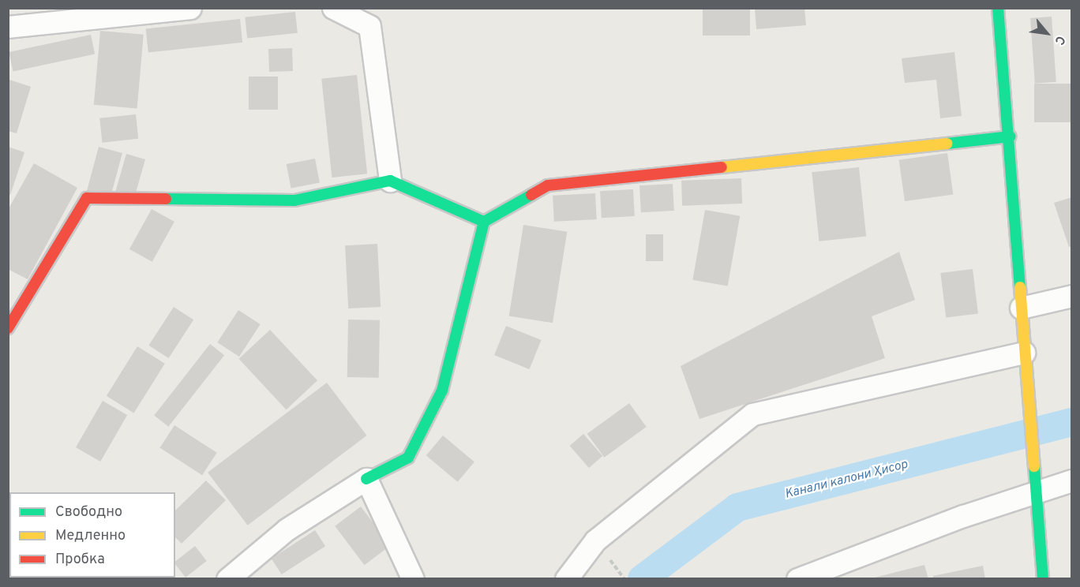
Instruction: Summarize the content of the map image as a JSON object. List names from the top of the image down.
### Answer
{
  "water": ["Канали калони Ҳисор"],
  "legend": ["Свободно", "Медленно", "Пробка"],
  "north": "bottom right"
}
